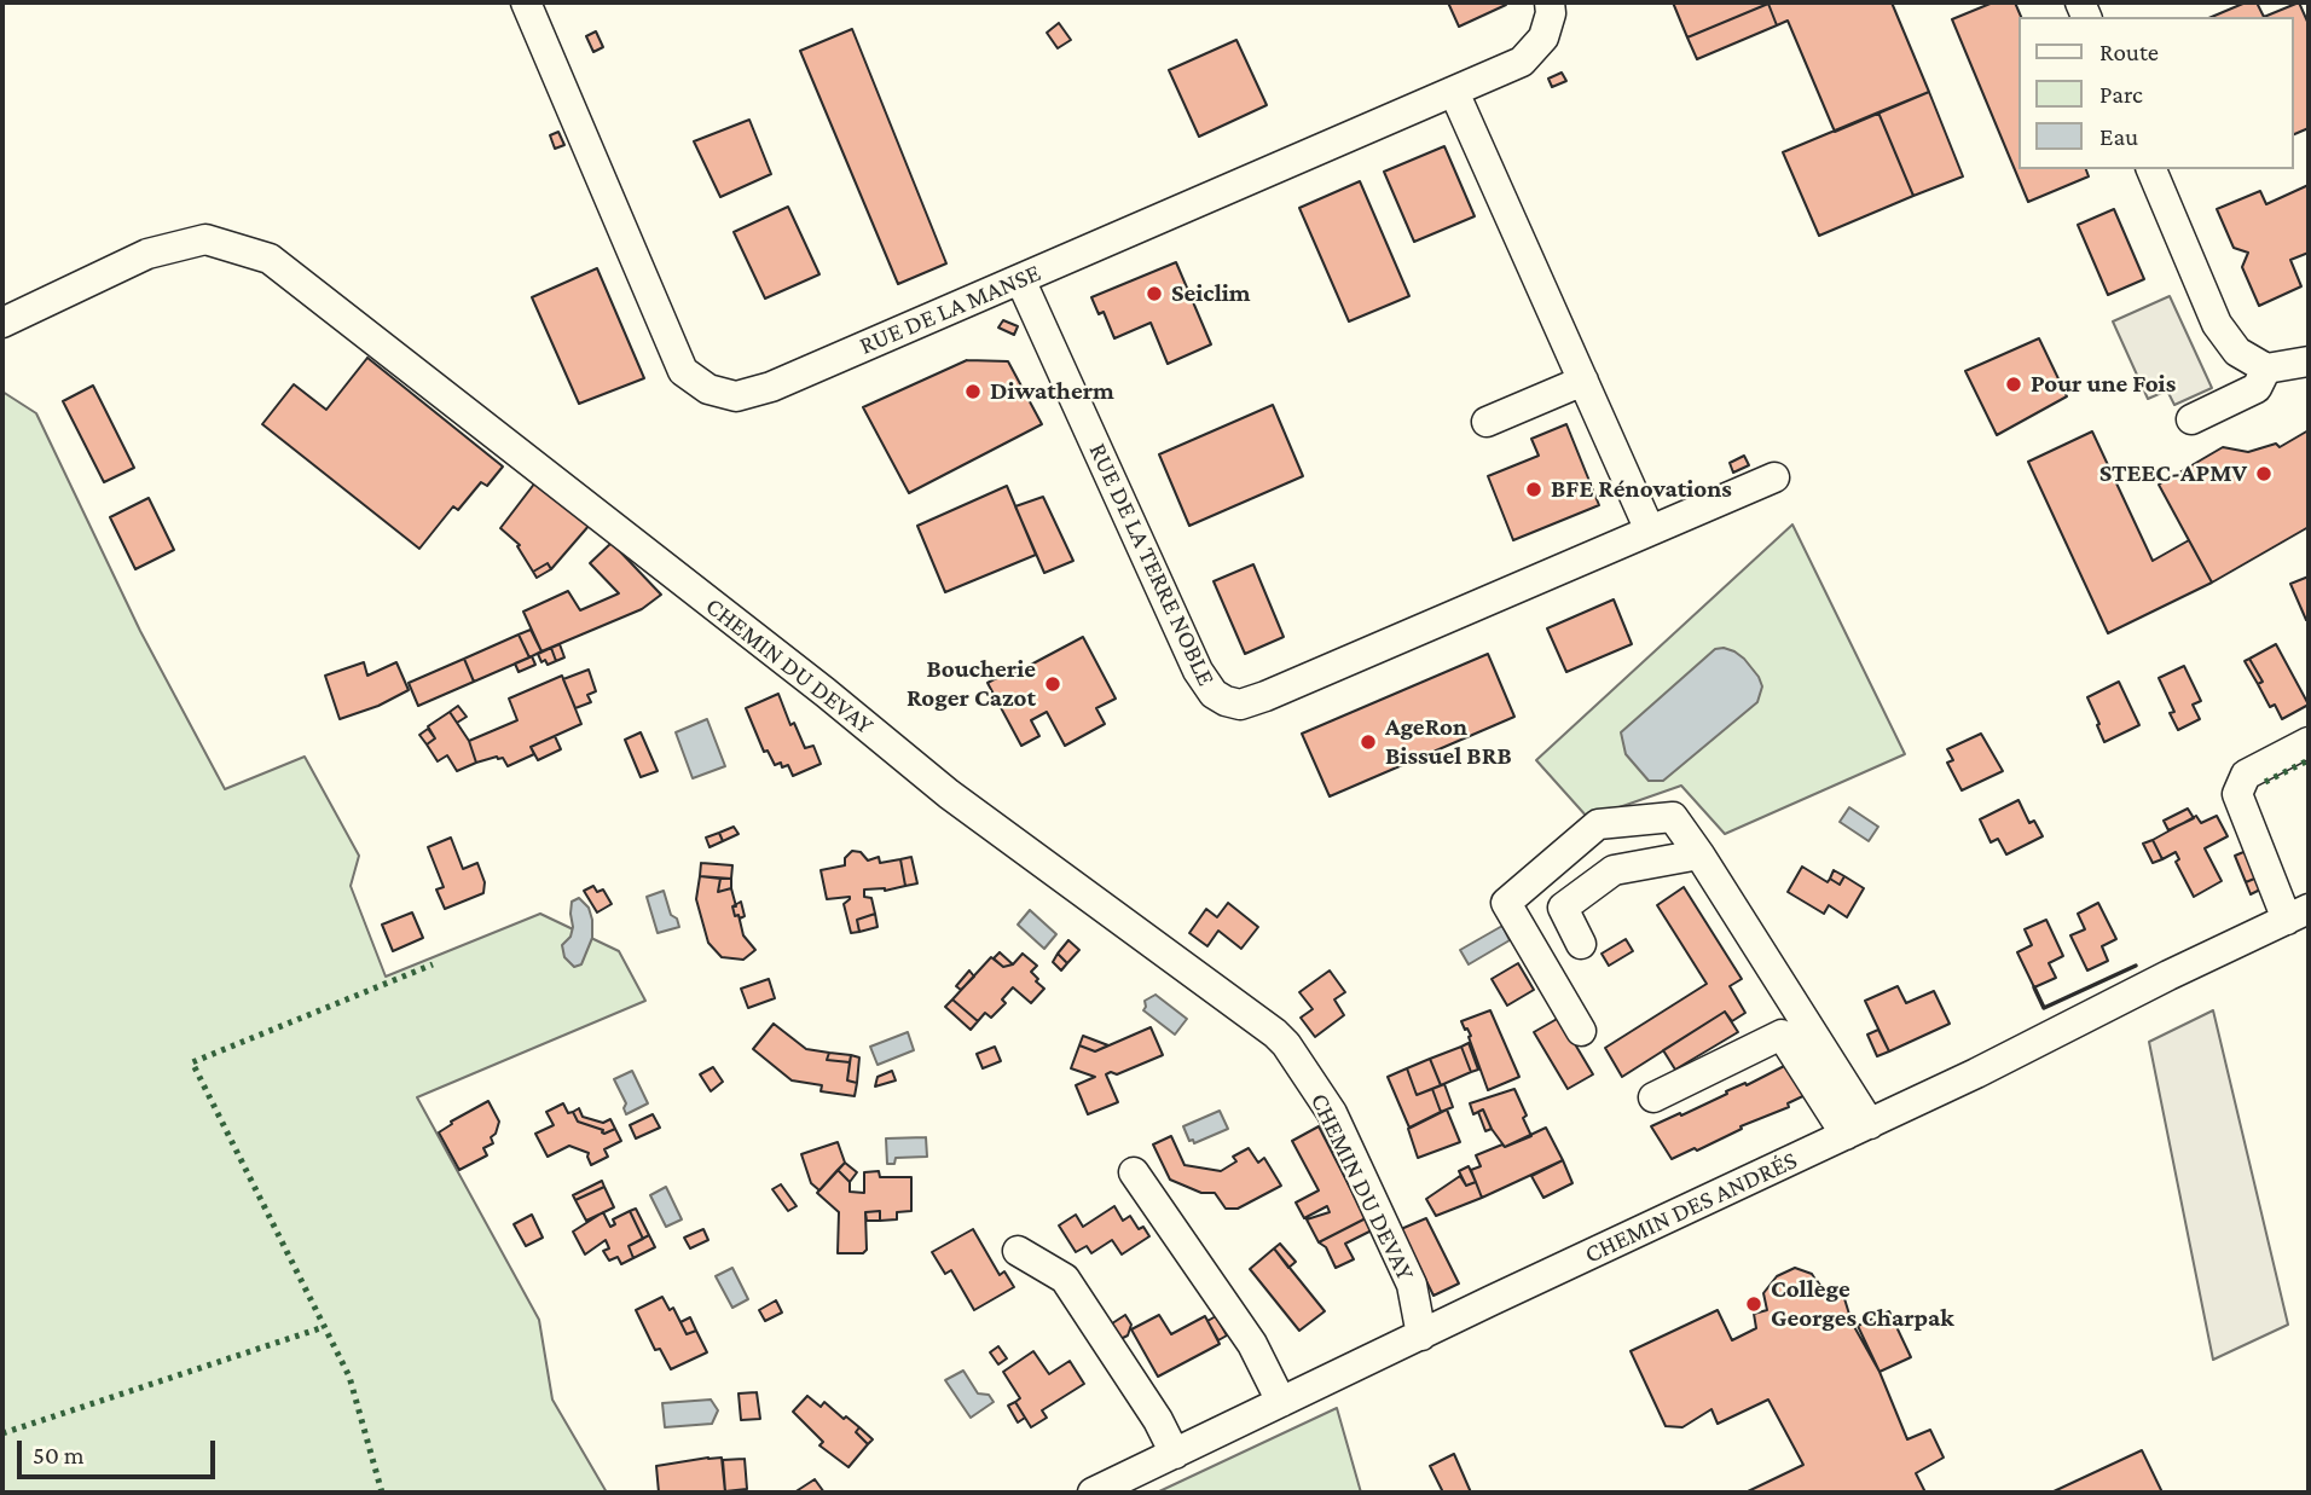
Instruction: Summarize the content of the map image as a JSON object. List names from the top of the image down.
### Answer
{
  "streets": {
    "street": [
      "RUE DE LA MANSE",
      "RUE DE LA TERRE NOBLE",
      "CHEMIN DU DEVAY",
      "CHEMIN DES ANDRÉS"
    ]
  },
  "crossings": [
    ["RUE DE LA MANSE", "RUE DE LA TERRE NOBLE"],
    ["CHEMIN DU DEVAY", "CHEMIN DES ANDRÉS"]
  ],
  "places": [
    "Seiclim",
    "Pour une Fois",
    "Diwatherm",
    "STEEC-APMV",
    "BFE Rénovations",
    "Boucherie Roger Cazot",
    "AgeRon Bissuel BRB",
    "Collège Georges Charpak"
  ],
  "legend": ["Route", "Parc", "Eau"],
  "scale_bar": "50 m"
}
